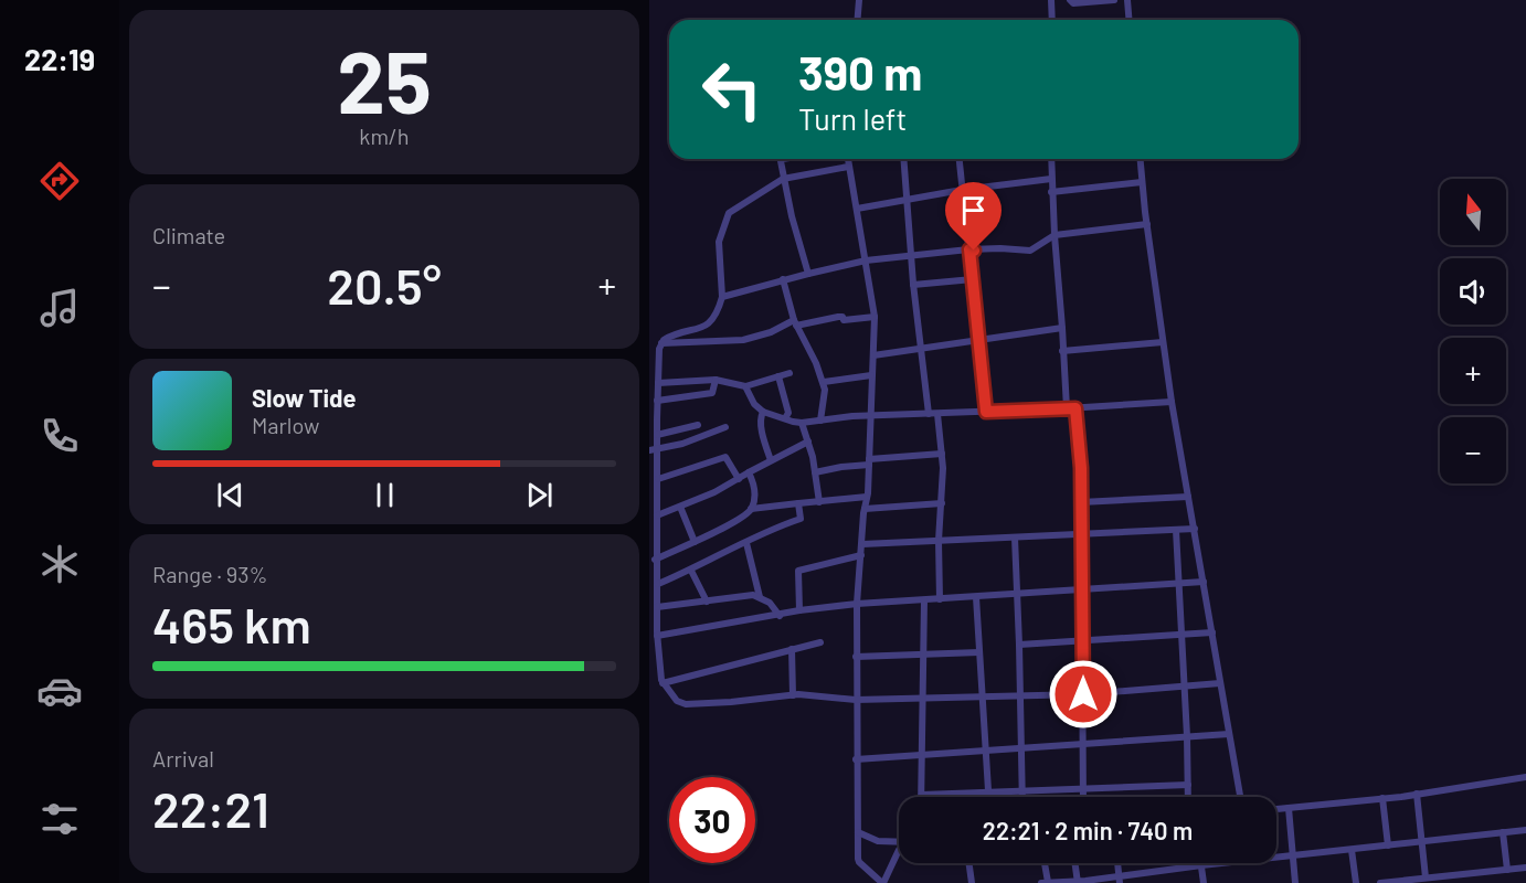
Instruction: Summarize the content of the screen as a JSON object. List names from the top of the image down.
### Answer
{
  "north": "top",
  "page": {
    "tabs": "22:19",
    "tile": [
      ["25", "km/h"],
      "Climate",
      ["Range · 93%", "465 km"],
      ["Arrival", "22:21"]
    ],
    "turn": ["390 m", "Turn left"],
    "map_buttons": ["+", "−"],
    "heat": ["−", "20.5°", "+"],
    "song": ["Slow Tide", "Marlow"],
    "limit": "30",
    "trip": "22:21 · 2 min · 740 m"
  }
}
